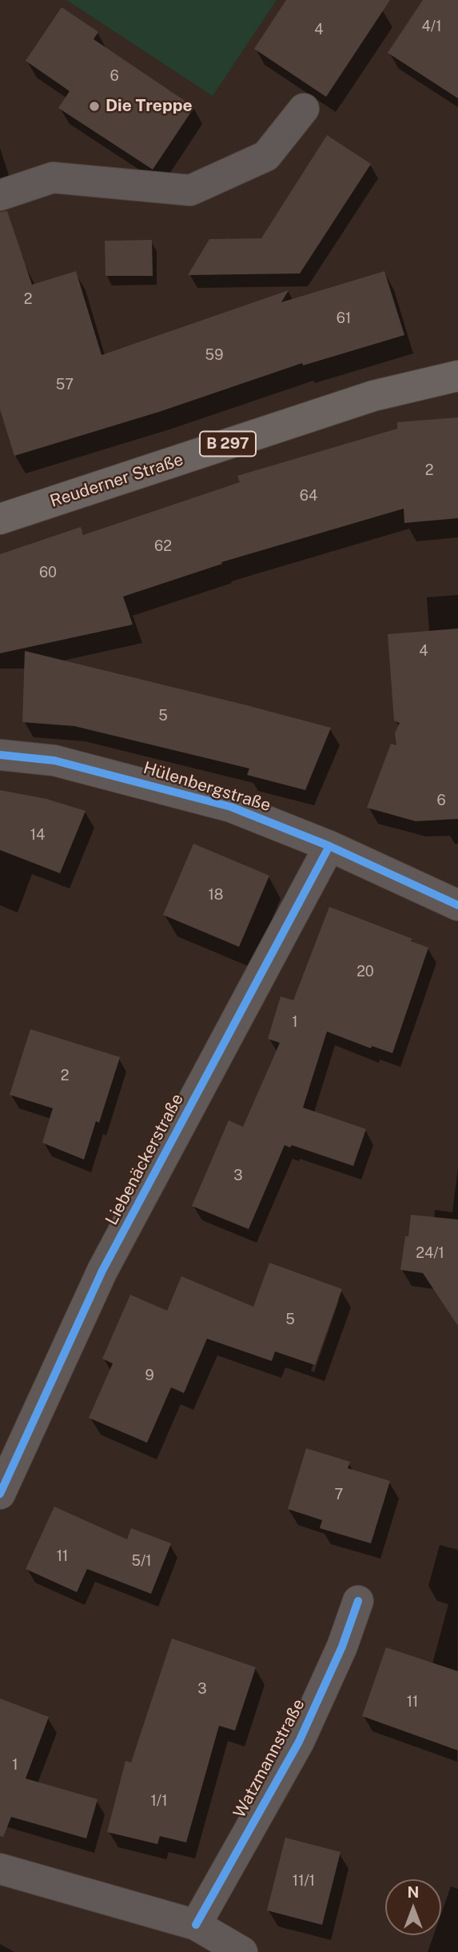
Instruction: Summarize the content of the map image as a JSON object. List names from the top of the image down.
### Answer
{
  "streets": {
    "main road": ["B 297", "Reuderner Straße"],
    "street": ["Hülenbergstraße", "Liebenäckerstraße", "Watzmannstraße"]
  },
  "crossings": [
    ["Hülenbergstraße", "Liebenäckerstraße"]
  ],
  "places": ["Die Treppe"],
  "house_numbers": [
    "4/1",
    "4",
    "6",
    "2",
    "61",
    "59",
    "57",
    "2",
    "64",
    "62",
    "60",
    "4",
    "5",
    "6",
    "14",
    "18",
    "20",
    "1",
    "2",
    "3",
    "24/1",
    "5",
    "9",
    "7",
    "11",
    "5/1",
    "3",
    "11",
    "1",
    "1/1",
    "11/1"
  ],
  "north": "top"
}
